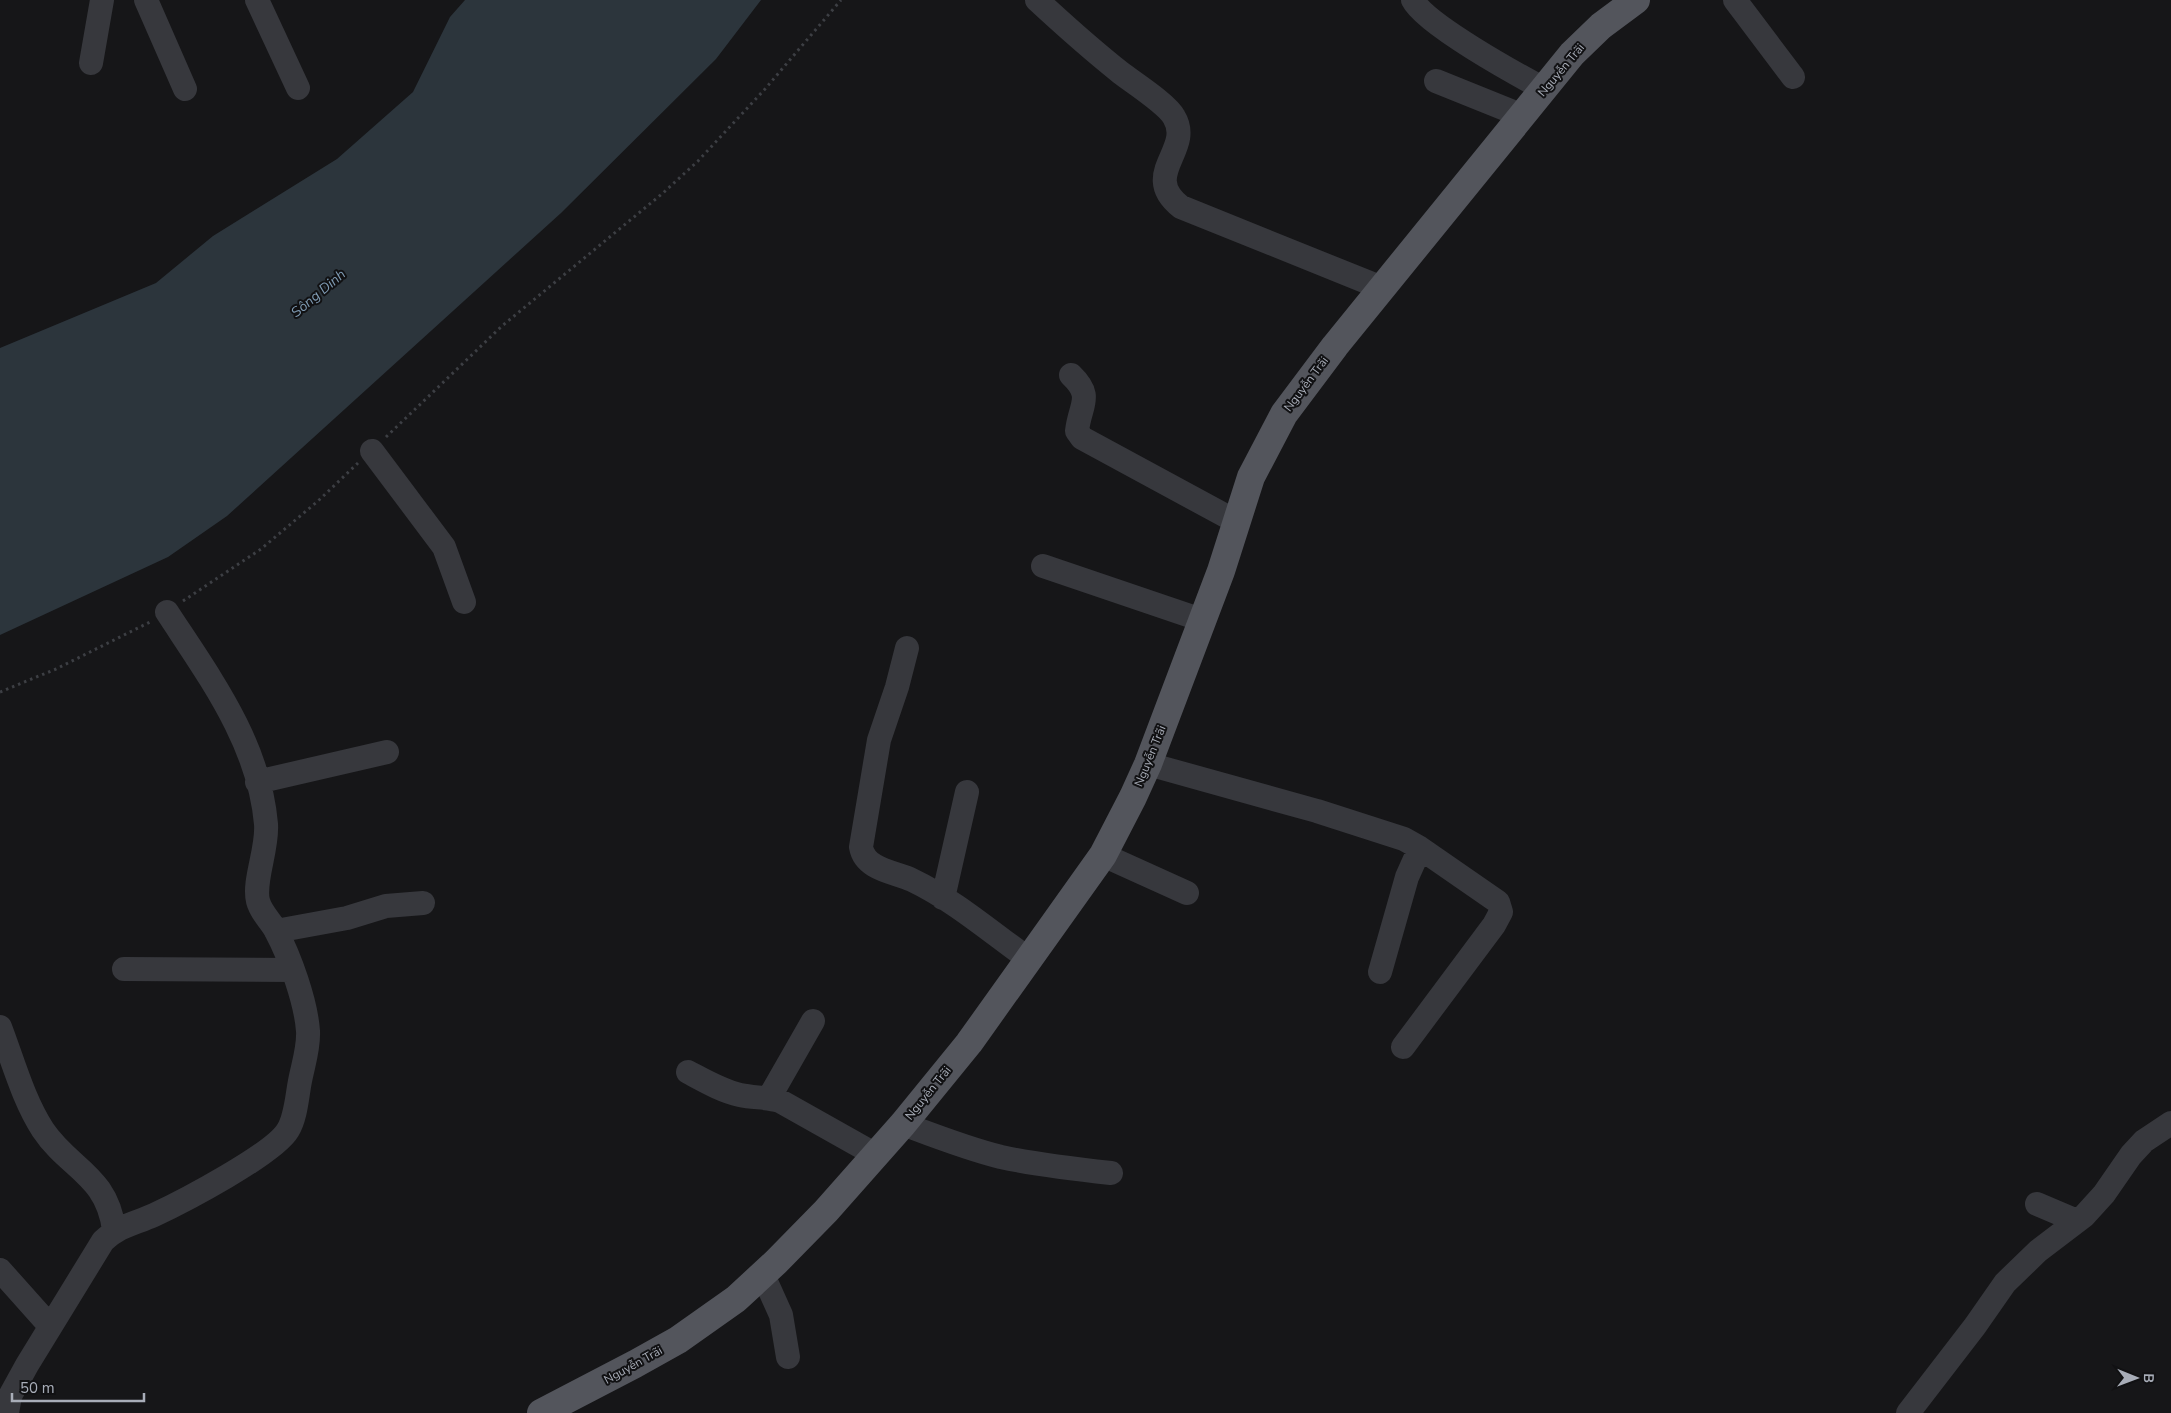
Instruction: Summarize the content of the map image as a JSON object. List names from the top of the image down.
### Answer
{
  "streets": {
    "main road": ["Nguyễn Trãi"]
  },
  "water": ["Sông Dinh"],
  "scale_bar": "50 m",
  "north": "right"
}
